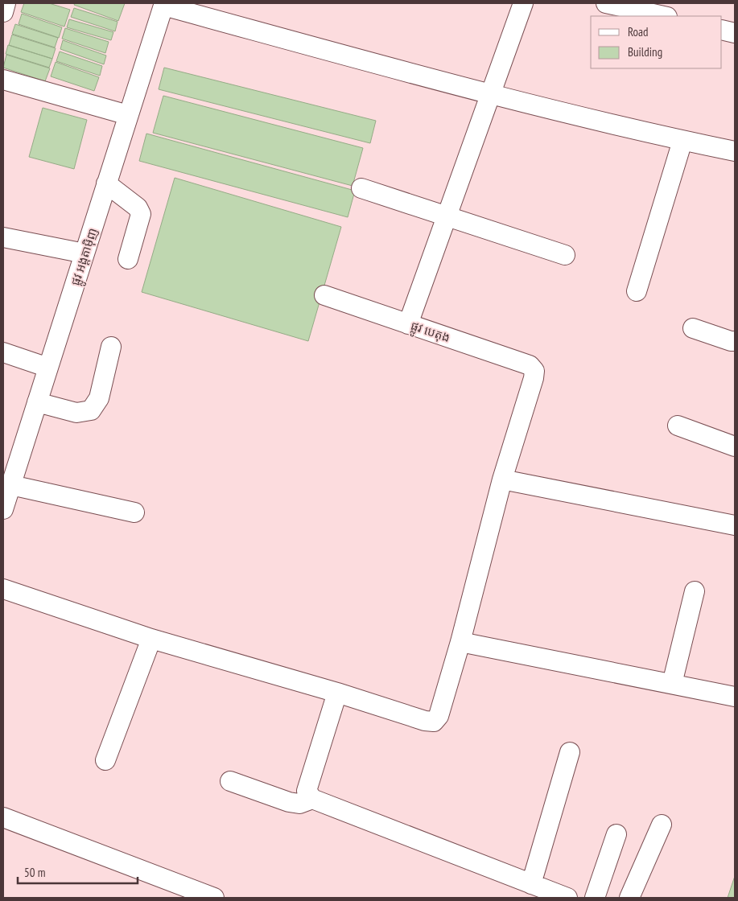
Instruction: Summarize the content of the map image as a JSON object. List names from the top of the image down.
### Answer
{
  "streets": {
    "street": ["ផ្លូវ អង្តតាម៉ិញ", "ផ្លូវ បេតុង"]
  },
  "legend": ["Road", "Building"],
  "scale_bar": "50 m"
}
